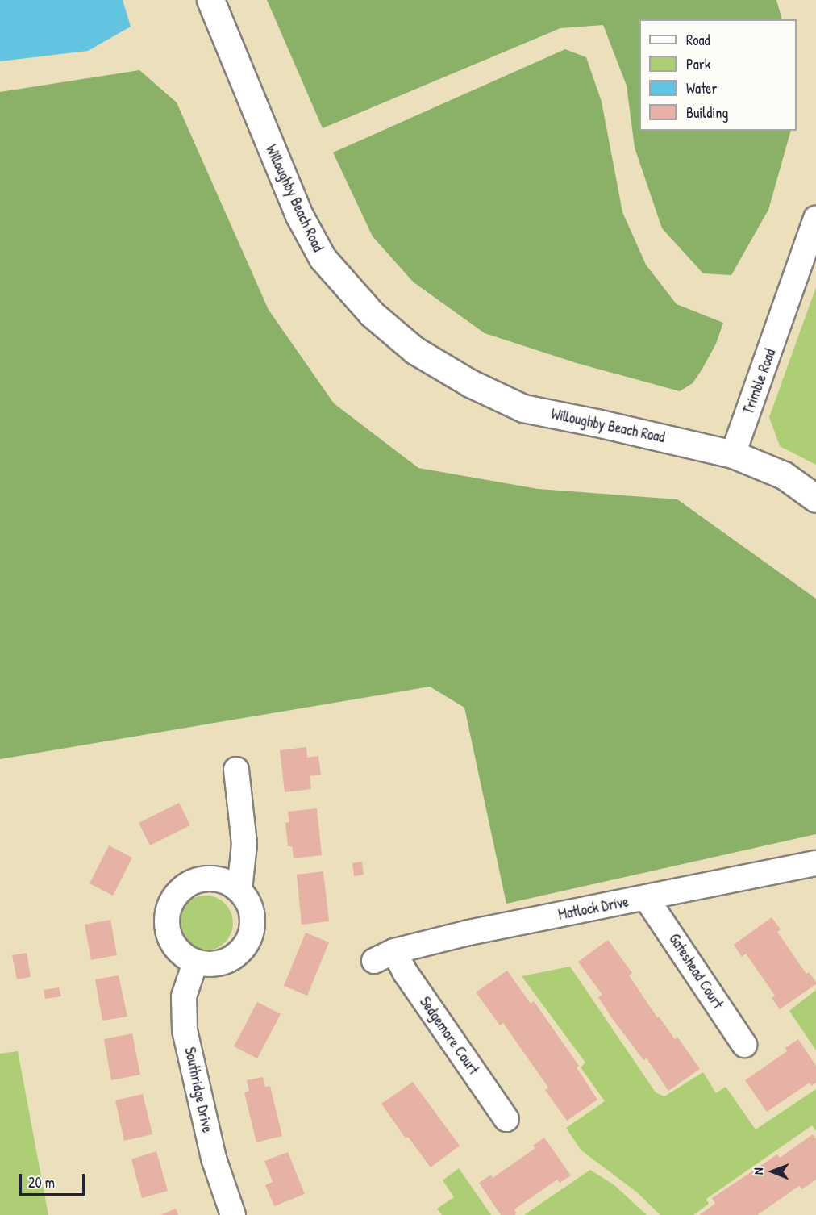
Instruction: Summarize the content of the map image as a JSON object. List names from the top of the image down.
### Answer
{
  "streets": {
    "street": [
      "Willoughby Beach Road",
      "Trimble Road",
      "Matlock Drive",
      "Gateshead Court",
      "Sedgemore Court",
      "Southridge Drive"
    ]
  },
  "crossings": [
    ["Willoughby Beach Road", "Trimble Road"],
    ["Matlock Drive", "Gateshead Court"],
    ["Matlock Drive", "Sedgemore Court"]
  ],
  "legend": [
    "Road",
    "Park",
    "Water",
    "Building"
  ],
  "scale_bar": "20 m",
  "north": "left"
}
